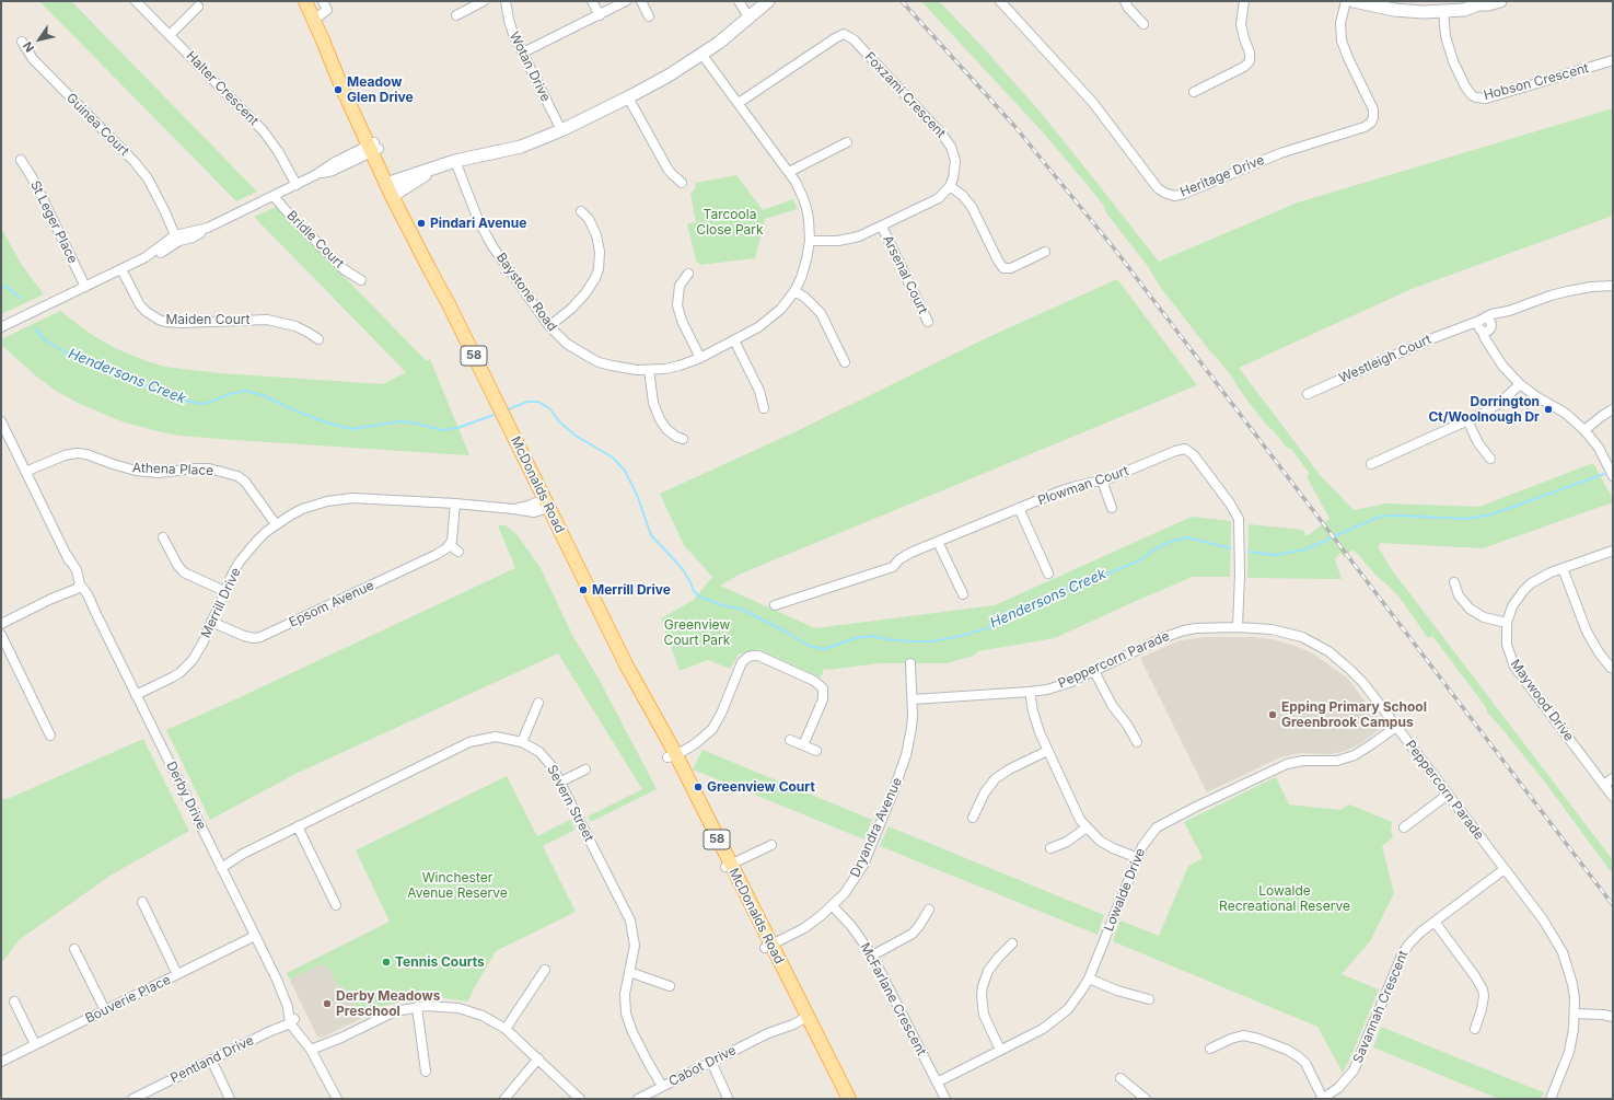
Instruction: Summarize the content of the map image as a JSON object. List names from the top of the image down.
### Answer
{
  "streets": {
    "main road": ["58", "McDonalds Road"],
    "street": [
      "Wotan Drive",
      "Hobson Crescent",
      "Halter Crescent",
      "Foxzami Crescent",
      "Guinea Court",
      "Heritage Drive",
      "St Leger Place",
      "Bridle Court",
      "Arsenal Court",
      "Baystone Road",
      "Maiden Court",
      "Westleigh Court",
      "Athena Place",
      "Plowman Court",
      "Merrill Drive",
      "Epsom Avenue",
      "Peppercorn Parade",
      "Maywood Drive",
      "Derby Drive",
      "Severn Street",
      "Dryandra Avenue",
      "Lowalde Drive",
      "Bouverie Place",
      "McFarlane Crescent",
      "Savannah Crescent",
      "Pentland Drive",
      "Cabot Drive"
    ]
  },
  "crossings": [
    ["Foxzami Crescent", "Baystone Road"],
    ["Athena Place", "Merrill Drive"],
    ["Athena Place", "Derby Drive"],
    ["McDonalds Road", "Merrill Drive"],
    ["McDonalds Road", "Dryandra Avenue"],
    ["McDonalds Road", "Cabot Drive"],
    ["Plowman Court", "Peppercorn Parade"],
    ["Merrill Drive", "Epsom Avenue"],
    ["Merrill Drive", "Derby Drive"],
    ["Peppercorn Parade", "Dryandra Avenue"],
    ["Peppercorn Parade", "Lowalde Drive"],
    ["Peppercorn Parade", "Savannah Crescent"],
    ["Derby Drive", "Severn Street"],
    ["Derby Drive", "Bouverie Place"],
    ["Derby Drive", "Pentland Drive"],
    ["Severn Street", "Cabot Drive"],
    ["Dryandra Avenue", "McFarlane Crescent"],
    ["Lowalde Drive", "McFarlane Crescent"]
  ],
  "water": ["Hendersons Creek"],
  "parks": [
    "Tarcoola Close Park",
    "Greenview Court Park",
    "Winchester Avenue Reserve",
    "Lowalde Recreational Reserve"
  ],
  "places": [
    "Meadow Glen Drive",
    "Pindari Avenue",
    "Dorrington Ct/Woolnough Dr",
    "Merrill Drive",
    "Epping Primary School Greenbrook Campus",
    "Greenview Court",
    "Tennis Courts",
    "Derby Meadows Preschool"
  ],
  "north": "bottom left"
}
